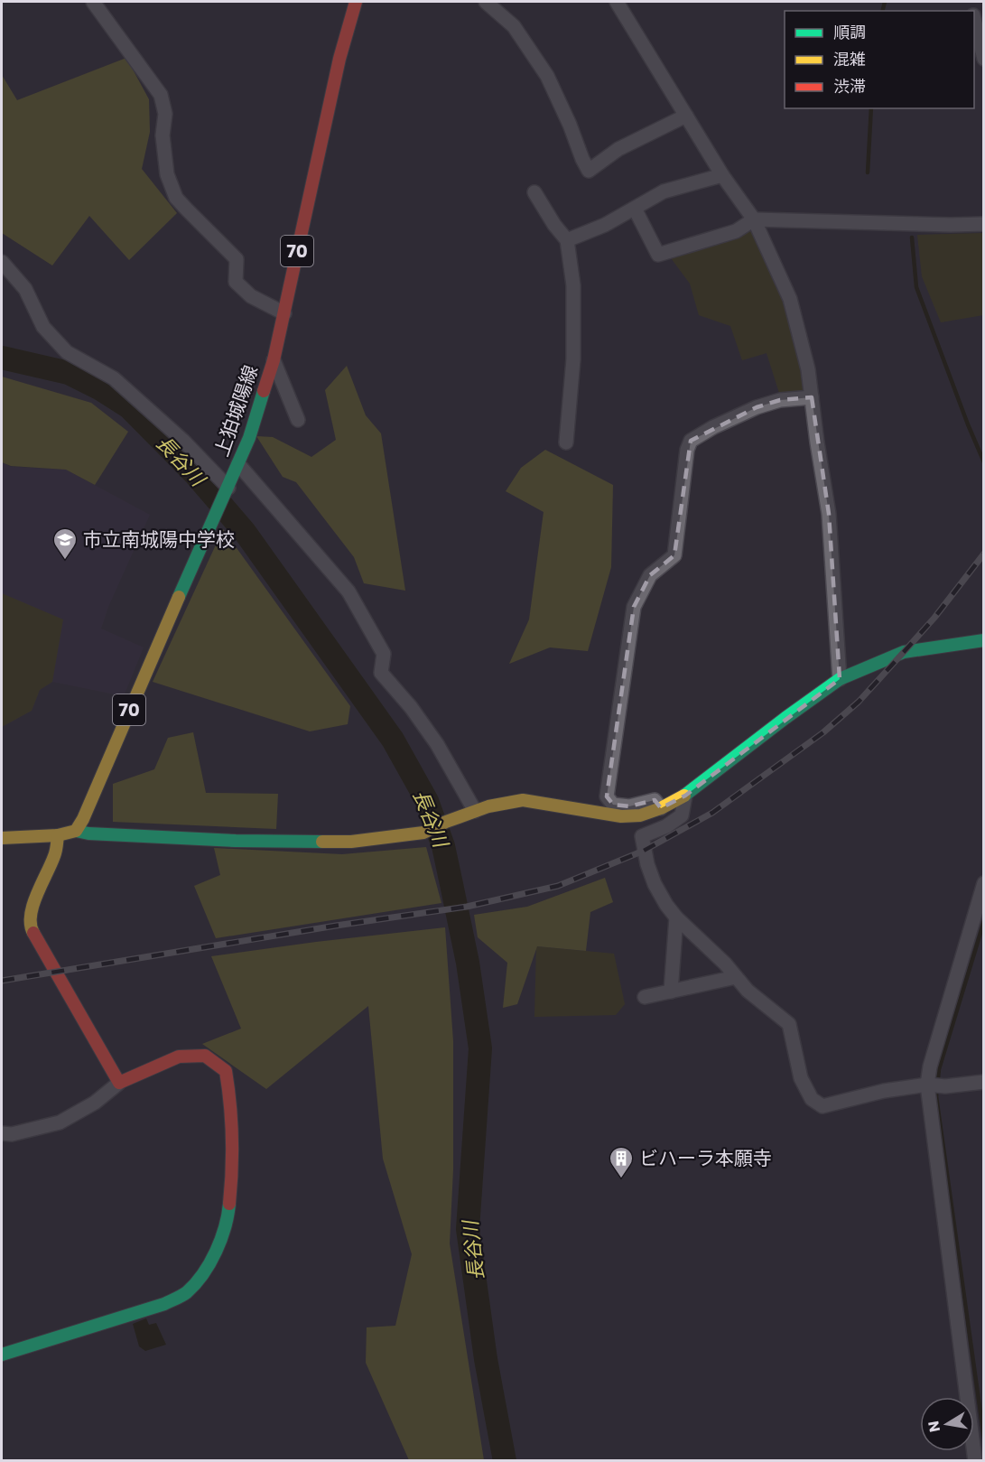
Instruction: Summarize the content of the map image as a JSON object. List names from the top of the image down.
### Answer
{
  "streets": {
    "street": ["70", "上狛城陽線"]
  },
  "water": ["長谷川"],
  "places": {
    "school or university": ["市立南城陽中学校"],
    "building": ["ビハーラ本願寺"]
  },
  "legend": ["順調", "混雑", "渋滞"],
  "north": "left"
}
